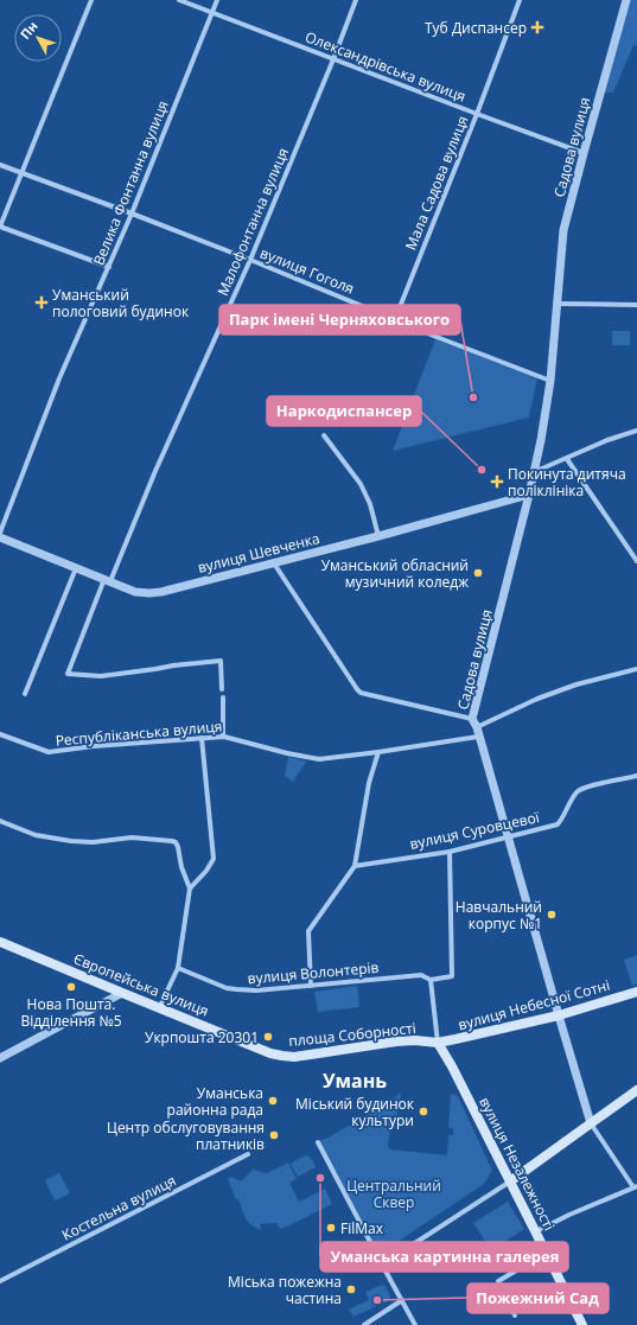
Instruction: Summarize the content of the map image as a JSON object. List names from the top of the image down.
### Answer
{
  "streets": {
    "main road": [
      "Європейська вулиця",
      "вулиця Небесної Сотні",
      "площа Соборності",
      "вулиця Незалежності"
    ],
    "street": [
      "Олександрівська вулиця",
      "Садова вулиця",
      "Велика Фонтанна вулиця",
      "Мала Садова вулиця",
      "Малофонтанна вулиця",
      "вулиця Гоголя",
      "вулиця Шевченка",
      "Республіканська вулиця",
      "вулиця Суровцевої",
      "вулиця Волонтерів",
      "Костельна вулиця"
    ]
  },
  "crossings": [
    ["Олександрівська вулиця", "Садова вулиця"],
    ["Олександрівська вулиця", "Велика Фонтанна вулиця"],
    ["Олександрівська вулиця", "Мала Садова вулиця"],
    ["Олександрівська вулиця", "Малофонтанна вулиця"],
    ["Садова вулиця", "вулиця Гоголя"],
    ["Садова вулиця", "вулиця Шевченка"],
    ["Садова вулиця", "Республіканська вулиця"],
    ["Садова вулиця", "вулиця Суровцевої"],
    ["Садова вулиця", "вулиця Небесної Сотні"],
    ["Велика Фонтанна вулиця", "вулиця Гоголя"],
    ["Мала Садова вулиця", "вулиця Гоголя"],
    ["Малофонтанна вулиця", "вулиця Гоголя"],
    ["Малофонтанна вулиця", "вулиця Шевченка"],
    ["вулиця Суровцевої", "вулиця Волонтерів"],
    ["Європейська вулиця", "площа Соборності"],
    ["вулиця Небесної Сотні", "площа Соборності"],
    ["вулиця Небесної Сотні", "вулиця Незалежності"],
    ["площа Соборності", "вулиця Незалежності"]
  ],
  "districts": ["Умань"],
  "parks": ["Центральний Сквер"],
  "places": {
    "health": ["Туб Диспансер", "Уманський пологовий будинок", "Покинута дитяча поліклініка"],
    "other": [
      "Парк імені Черняховського",
      "Наркодиспансер",
      "Уманський обласний музичний коледж",
      "Навчальний корпус №1",
      "Нова Пошта. Відділення №5",
      "Укрпошта 20301",
      "Уманська районна рада",
      "Міський будинок культури",
      "Центр обслуговування платників",
      "Уманська картинна галерея",
      "FilMax",
      "Міська пожежна частина",
      "Пожежний Сад"
    ]
  },
  "north": "top left"
}
